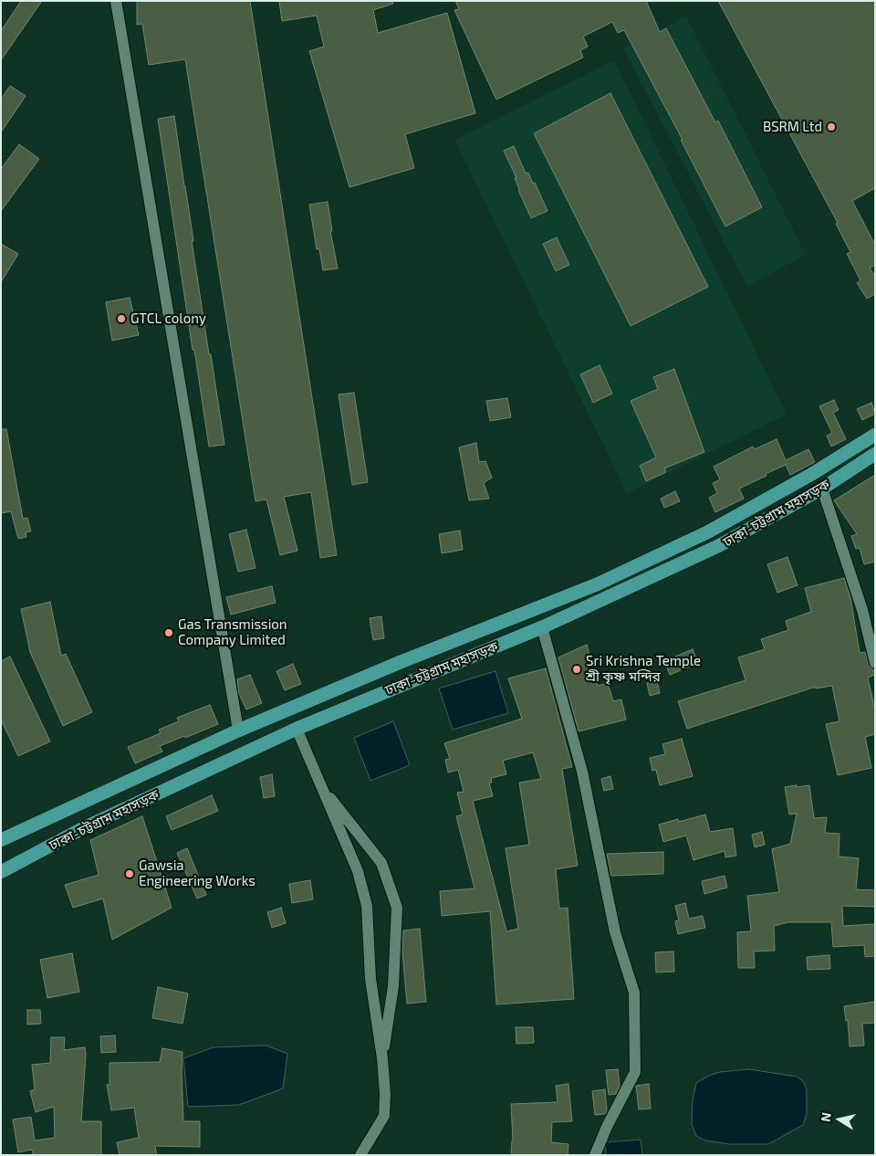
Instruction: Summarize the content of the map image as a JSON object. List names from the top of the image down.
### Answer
{
  "streets": {
    "highway": ["ঢাকা-চট্টগ্রাম মহাসড়ক"]
  },
  "places": [
    "BSRM Ltd",
    "GTCL colony",
    "Gas Transmission Company Limited",
    "Sri Krishna Temple শ্রী কৃষ্ণ মন্দির",
    "Gawsia Engineering Works"
  ],
  "north": "left"
}
